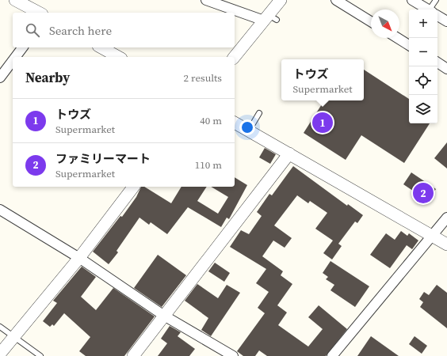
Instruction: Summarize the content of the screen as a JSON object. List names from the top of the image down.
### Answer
{
  "north": "bottom right",
  "page": {
    "map_buttons": ["+", "−"],
    "search": "Search here",
    "heading": ["Nearby", "2 results"],
    "popup": ["トウズ", "Supermarket"],
    "list": [
      {
        "mark": "1",
        "name": "トウズ",
        "note": "Supermarket",
        "value": "40 m"
      },
      {
        "mark": "2",
        "name": "ファミリーマート",
        "note": "Supermarket",
        "value": "110 m"
      }
    ],
    "pins": ["1", "2"]
  }
}
